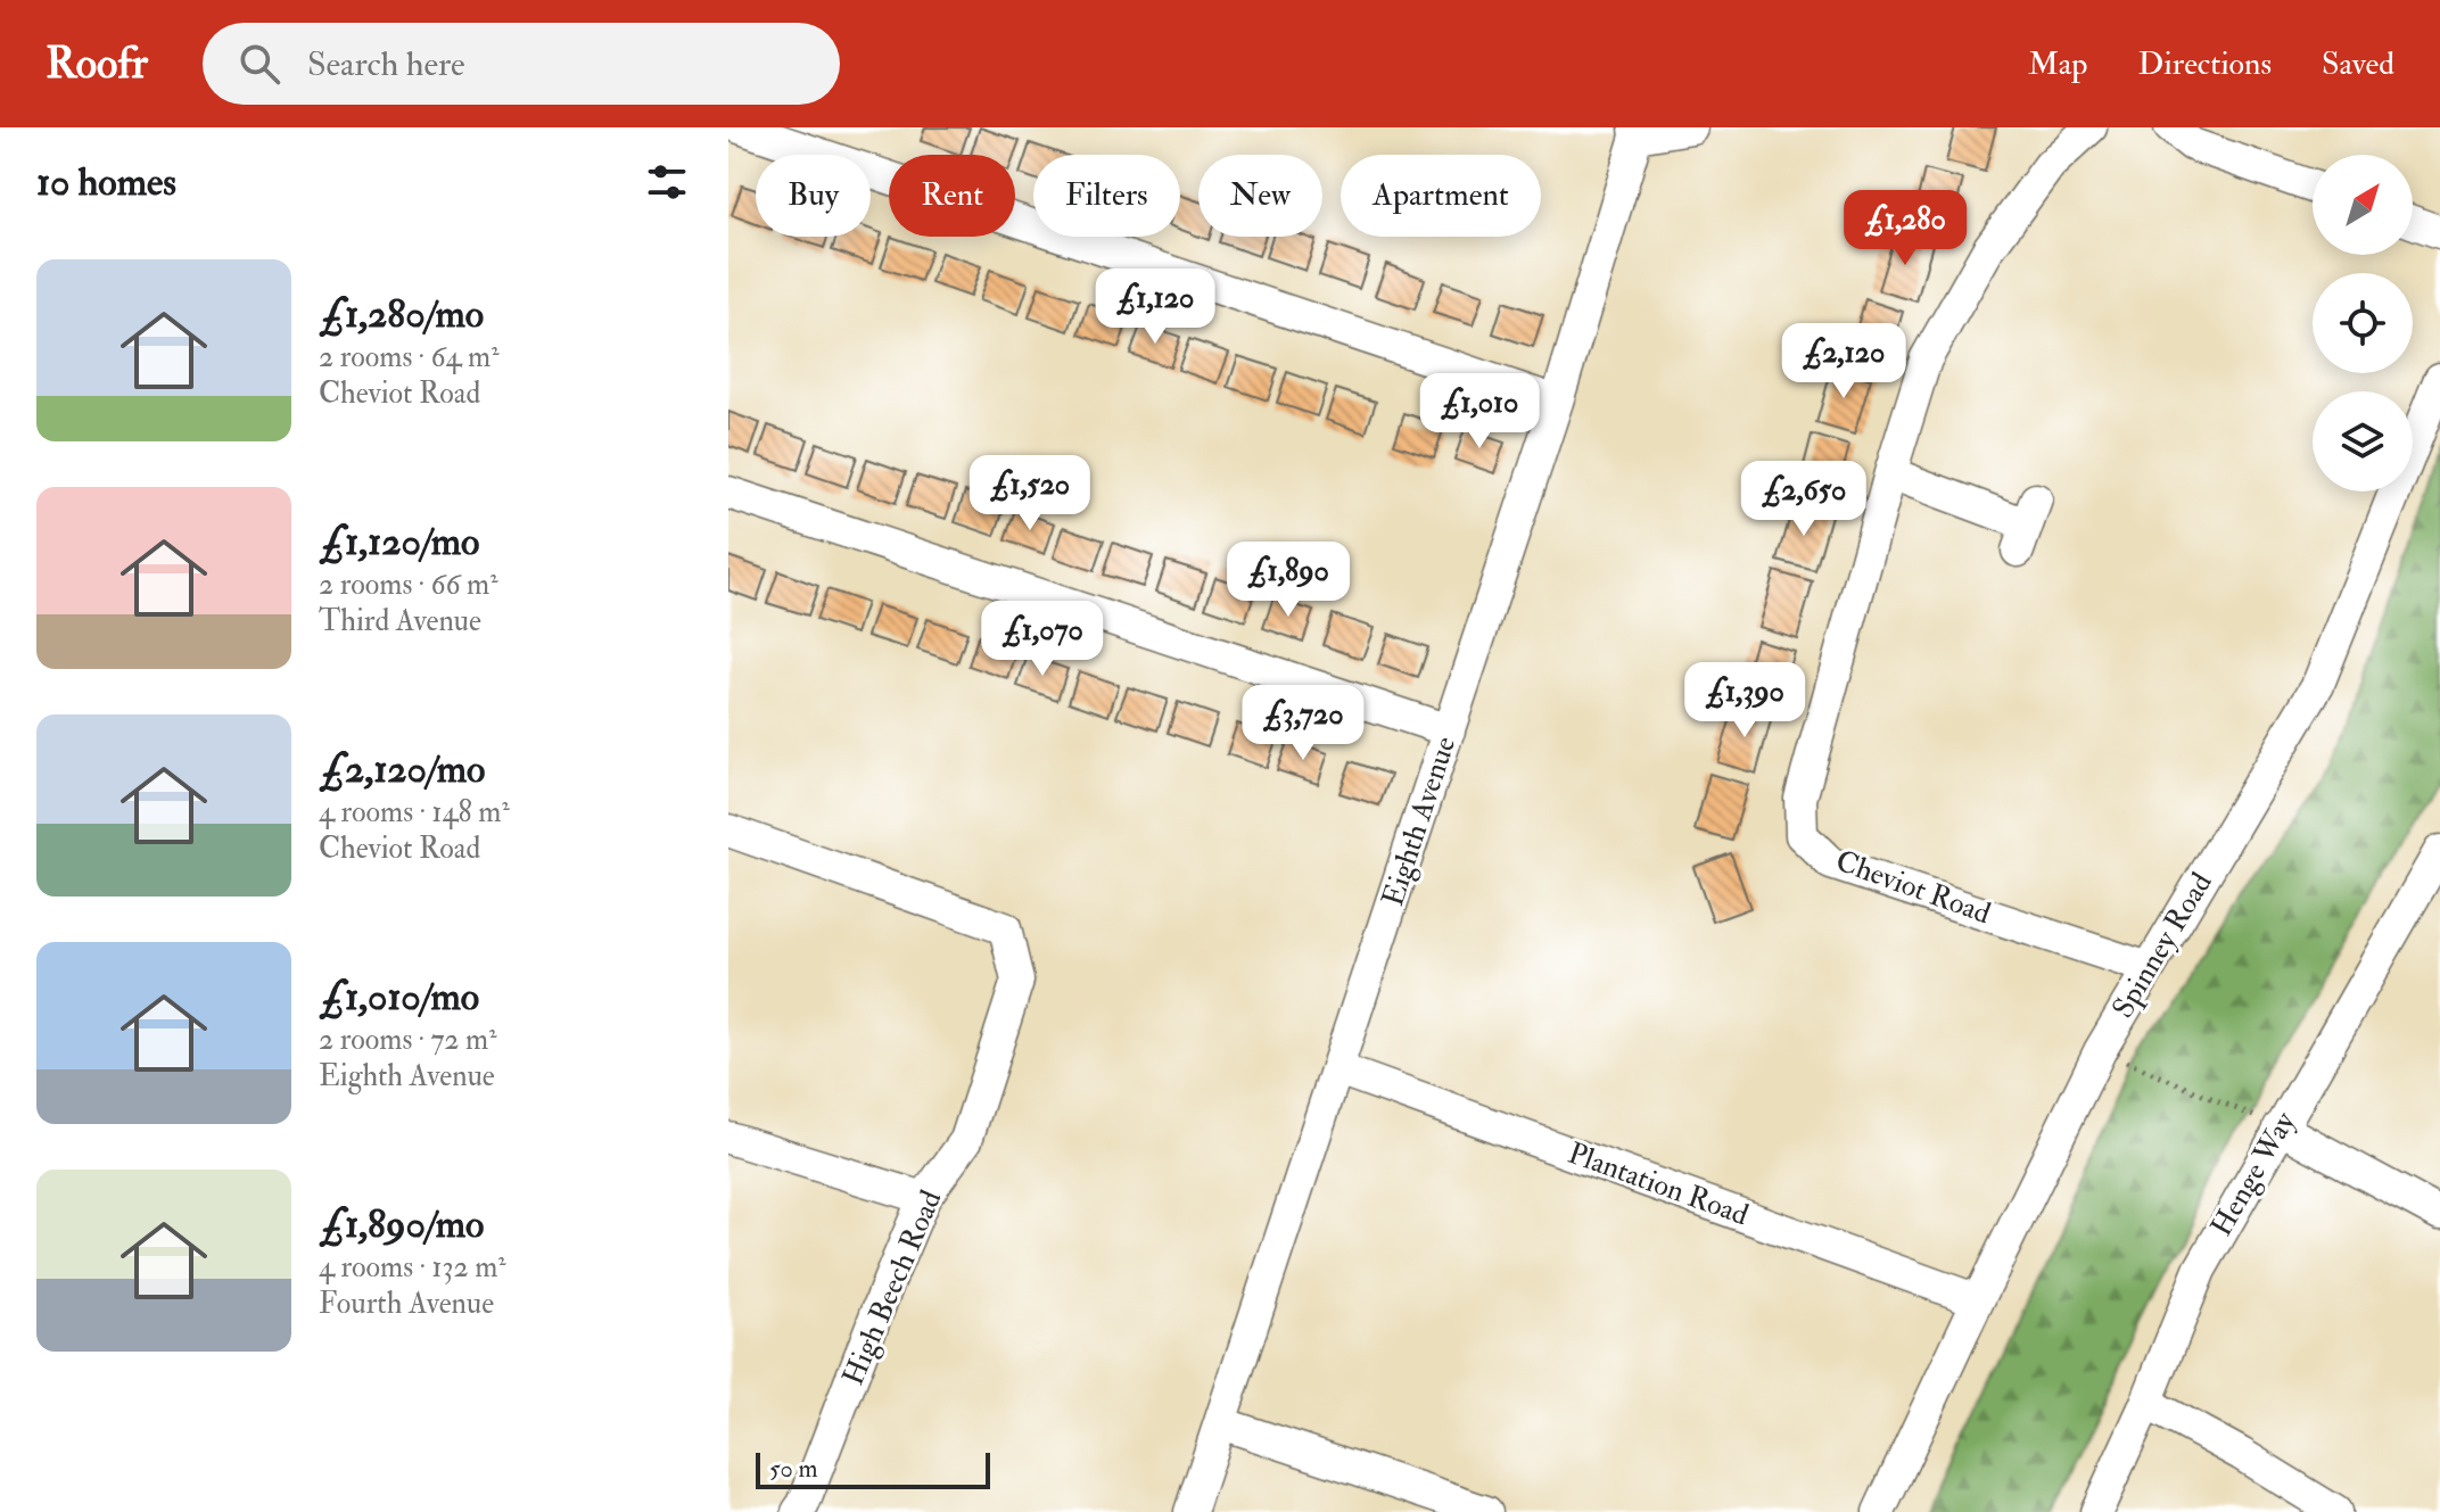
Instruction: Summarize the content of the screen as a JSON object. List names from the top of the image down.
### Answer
{
  "streets": {
    "street": [
      "Eighth Avenue",
      "Cheviot Road",
      "Spinney Road",
      "Henge Way",
      "Plantation Road",
      "High Beech Road"
    ]
  },
  "crossings": [
    ["Eighth Avenue", "Plantation Road"],
    ["Cheviot Road", "Spinney Road"],
    ["Spinney Road", "Plantation Road"]
  ],
  "scale_bar": "50 m",
  "north": "top right",
  "page": {
    "header": "Roofr",
    "search": "Search here",
    "nav": ["Map", "Directions", "Saved"],
    "heading": "10 homes",
    "chip": [
      "Buy",
      "Rent",
      "Filters",
      "New",
      "Apartment"
    ],
    "price": [
      "£1,280",
      "£1,120",
      "£2,120",
      "£1,010",
      "£1,520",
      "£2,650",
      "£1,890",
      "£1,070",
      "£1,390",
      "£3,720"
    ],
    "list": [
      {
        "name": "£1,280/mo",
        "note": "2 rooms · 64 m² · Cheviot Road"
      },
      {
        "name": "£1,120/mo",
        "note": "2 rooms · 66 m² · Third Avenue"
      },
      {
        "name": "£2,120/mo",
        "note": "4 rooms · 148 m² · Cheviot Road"
      },
      {
        "name": "£1,010/mo",
        "note": "2 rooms · 72 m² · Eighth Avenue"
      },
      {
        "name": "£1,890/mo",
        "note": "4 rooms · 132 m² · Fourth Avenue"
      }
    ],
    "scale": "50 m"
  }
}
